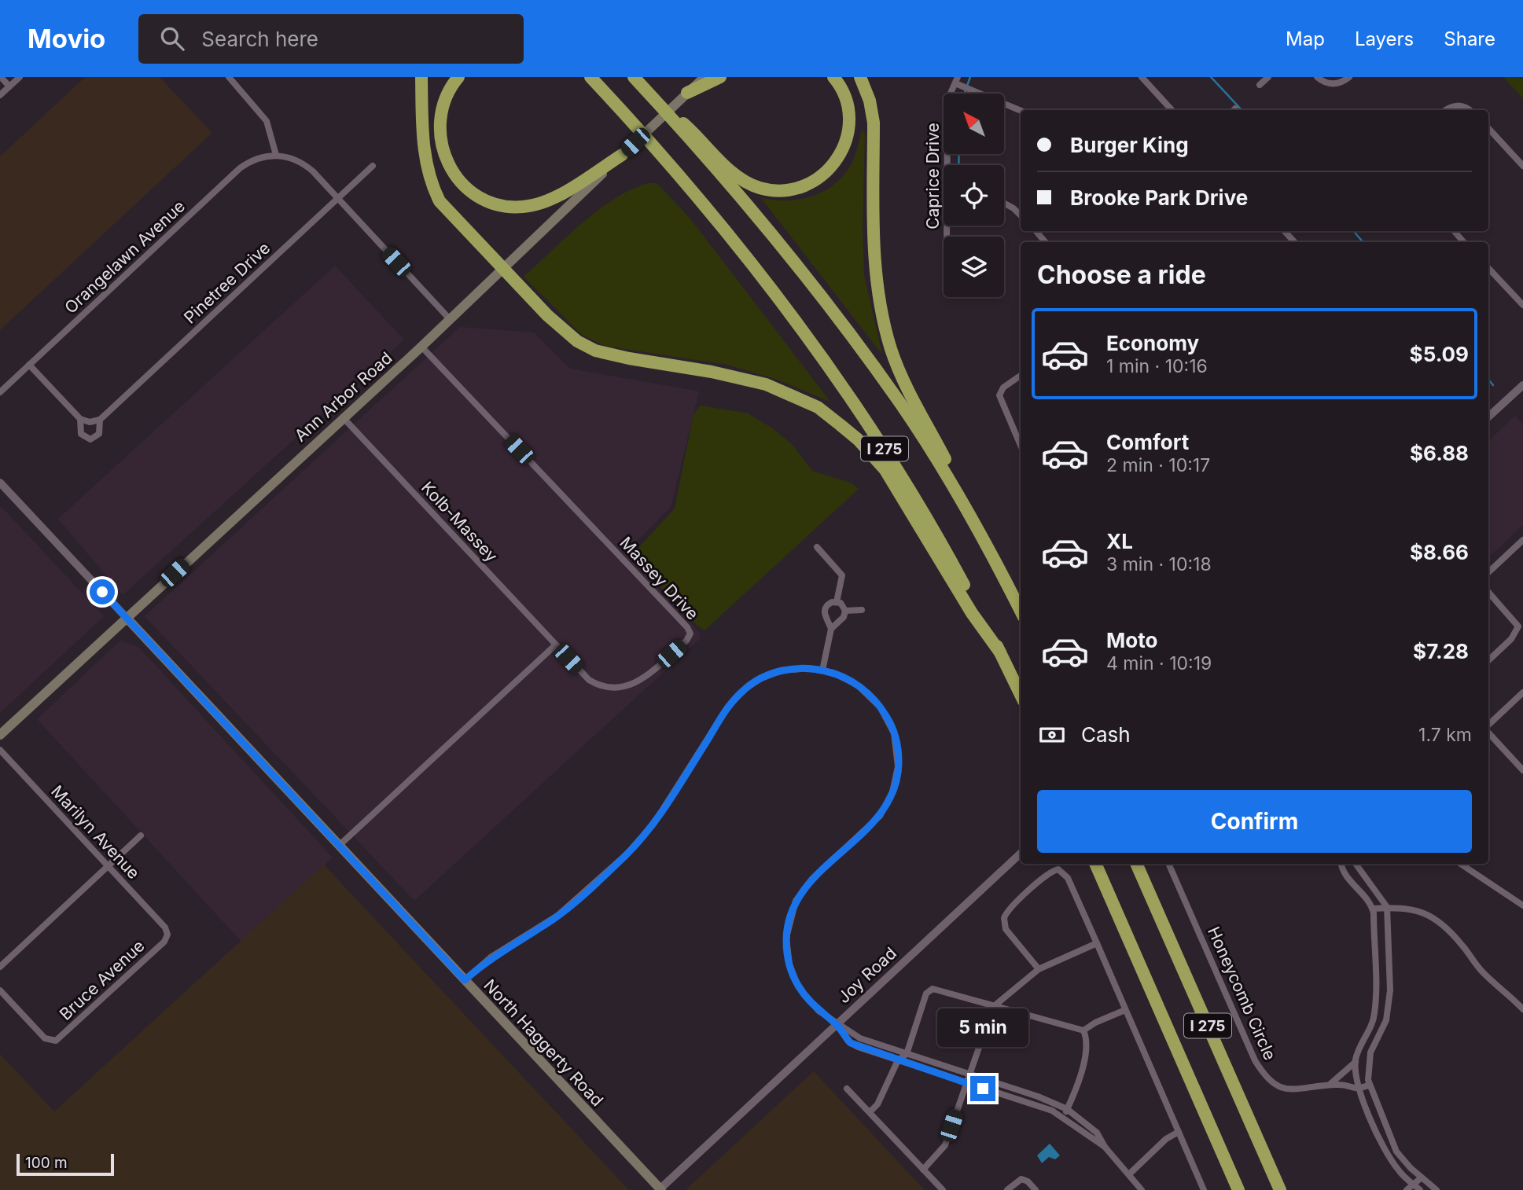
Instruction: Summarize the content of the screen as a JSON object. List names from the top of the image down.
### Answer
{
  "streets": {
    "highway": ["I 275"],
    "main road": ["Ann Arbor Road", "North Haggerty Road"],
    "street": [
      "Caprice Drive",
      "Orangelawn Avenue",
      "Pinetree Drive",
      "Kolb-Massey",
      "Massey Drive",
      "Marilyn Avenue",
      "Joy Road",
      "Bruce Avenue",
      "Honeycomb Circle"
    ]
  },
  "crossings": [
    ["Ann Arbor Road", "Kolb-Massey"],
    ["Ann Arbor Road", "Massey Drive"],
    ["Ann Arbor Road", "North Haggerty Road"],
    ["Kolb-Massey", "Massey Drive"],
    ["Marilyn Avenue", "Bruce Avenue"],
    ["Joy Road", "North Haggerty Road"]
  ],
  "scale_bar": "100 m",
  "north": "top left",
  "page": {
    "header": "Movio",
    "search": "Search here",
    "nav": ["Map", "Layers", "Share"],
    "banner": ["Burger King", "Brooke Park Drive"],
    "heading": "Choose a ride",
    "list": [
      {
        "name": "Economy",
        "note": "1 min · 10:16",
        "value": "$5.09"
      },
      {
        "name": "Comfort",
        "note": "2 min · 10:17",
        "value": "$6.88"
      },
      {
        "name": "XL",
        "note": "3 min · 10:18",
        "value": "$8.66"
      },
      {
        "name": "Moto",
        "note": "4 min · 10:19",
        "value": "$7.28"
      }
    ],
    "pay": ["Cash", "1.7 km"],
    "buttons": "Confirm",
    "bubble": "5 min",
    "scale": "100 m"
  }
}
